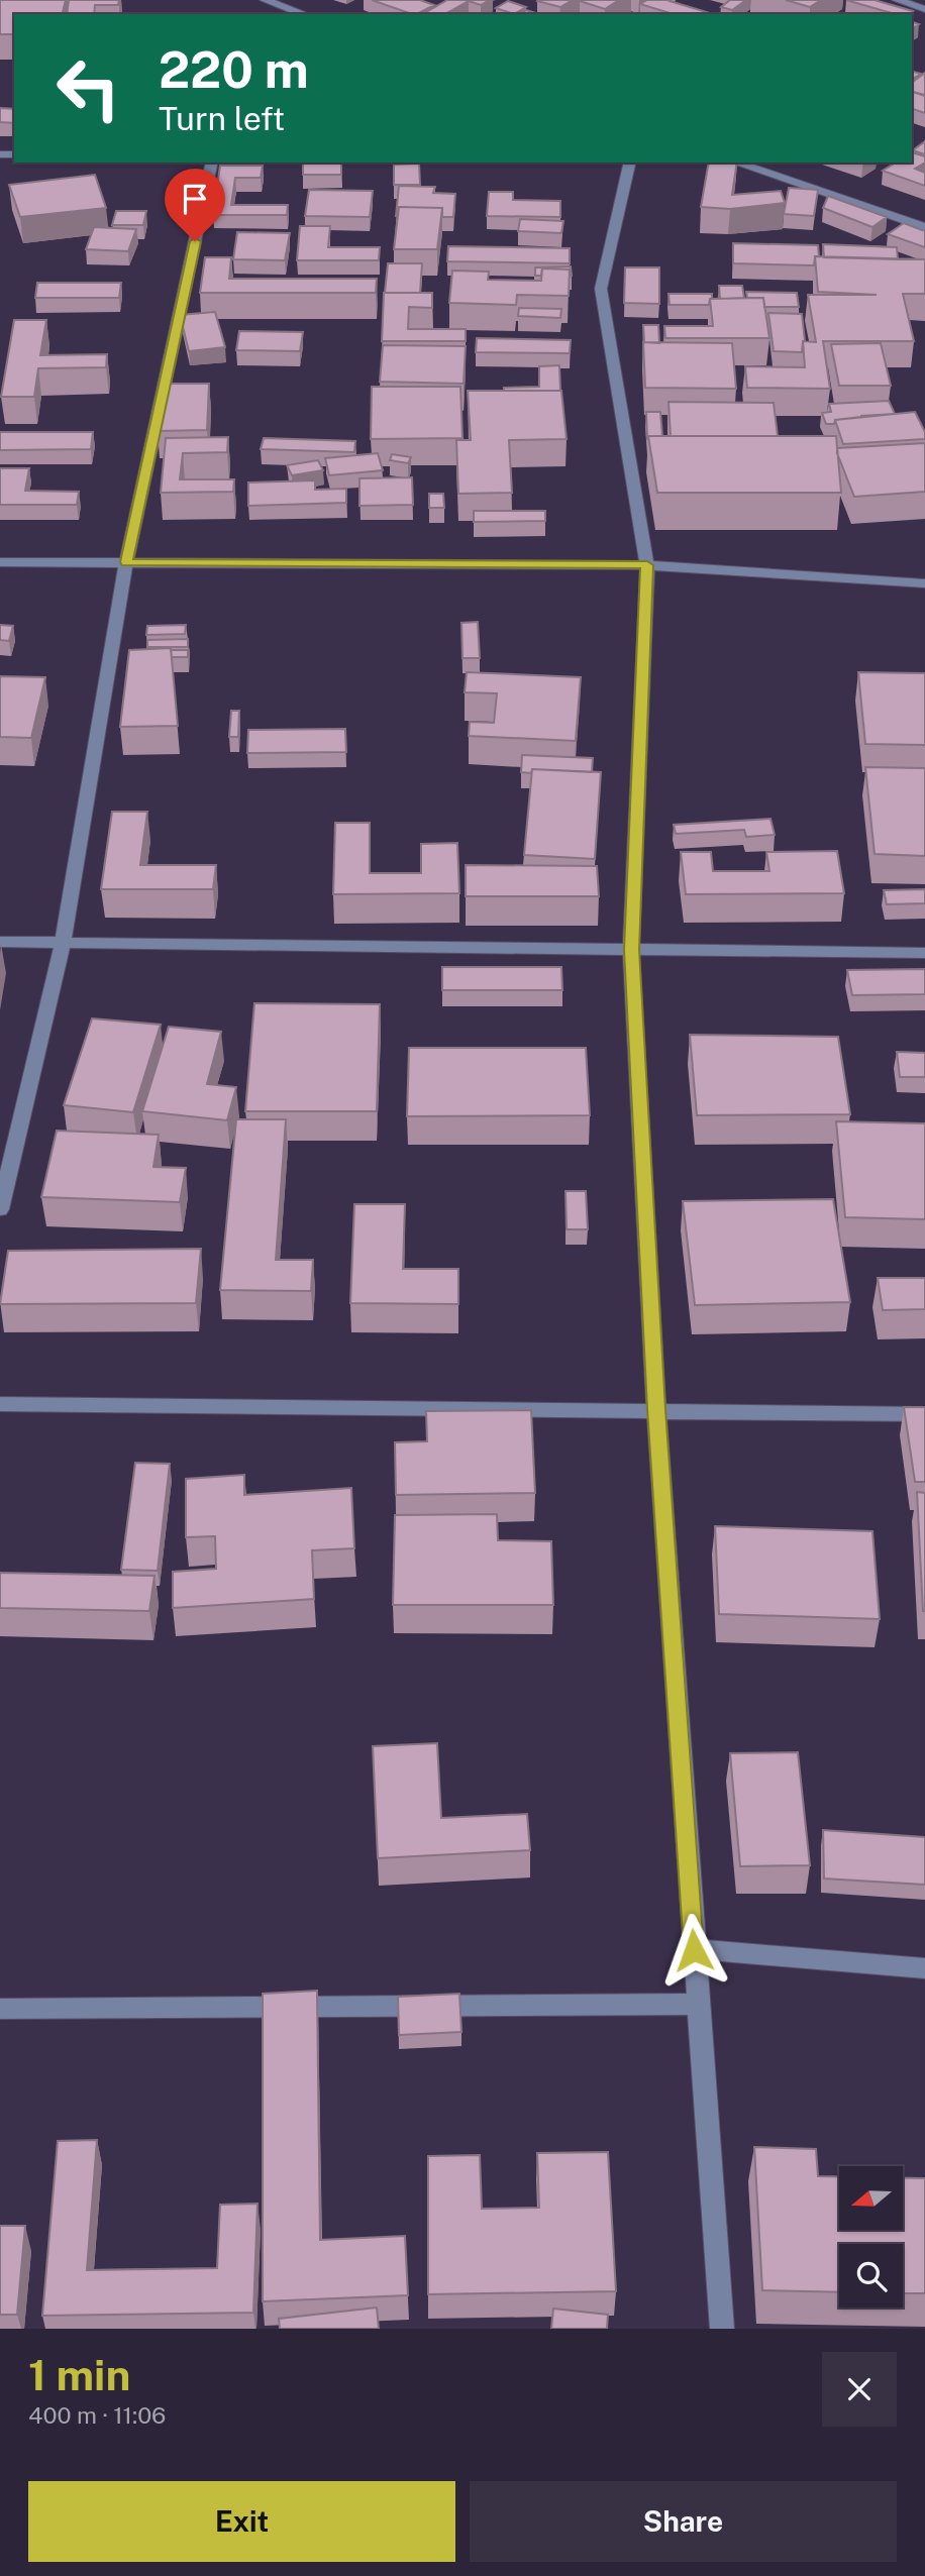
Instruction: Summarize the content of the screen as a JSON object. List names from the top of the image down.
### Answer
{
  "north": "left",
  "page": {
    "turn": ["220 m", "Turn left"],
    "heading": ["1 min", "400 m · 11:06"],
    "buttons": ["Exit", "Share"]
  }
}
